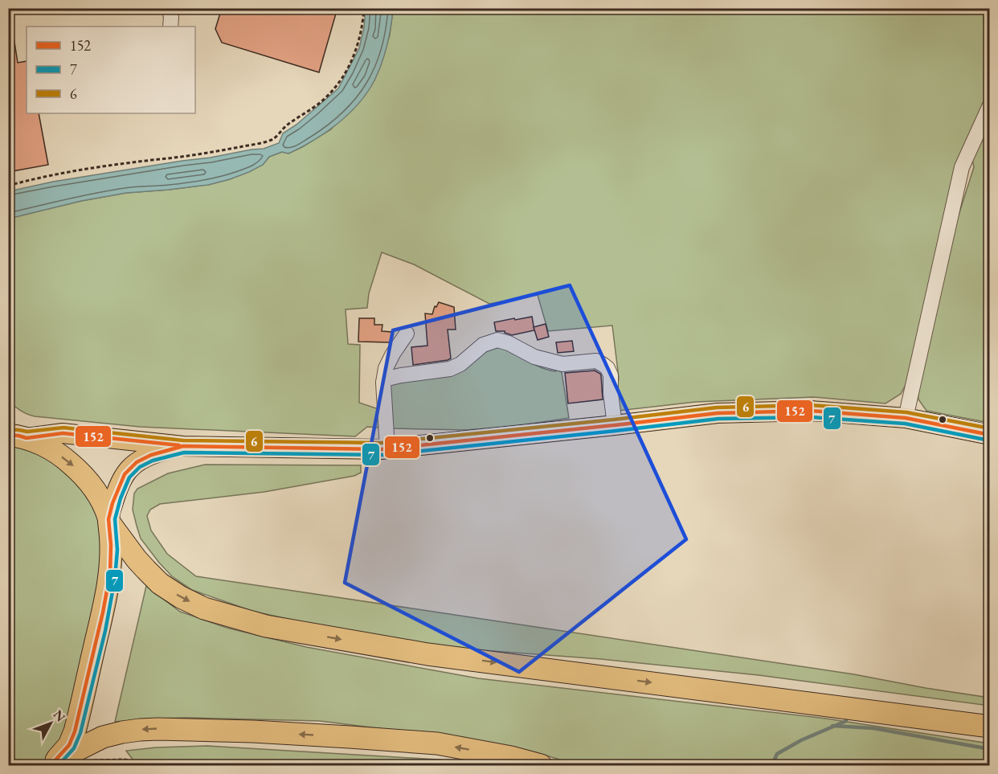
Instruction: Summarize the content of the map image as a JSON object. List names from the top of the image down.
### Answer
{
  "lines": ["transit line 6", "transit line 152", "transit line 7"],
  "legend": ["152", "7", "6"],
  "north": "top right"
}
